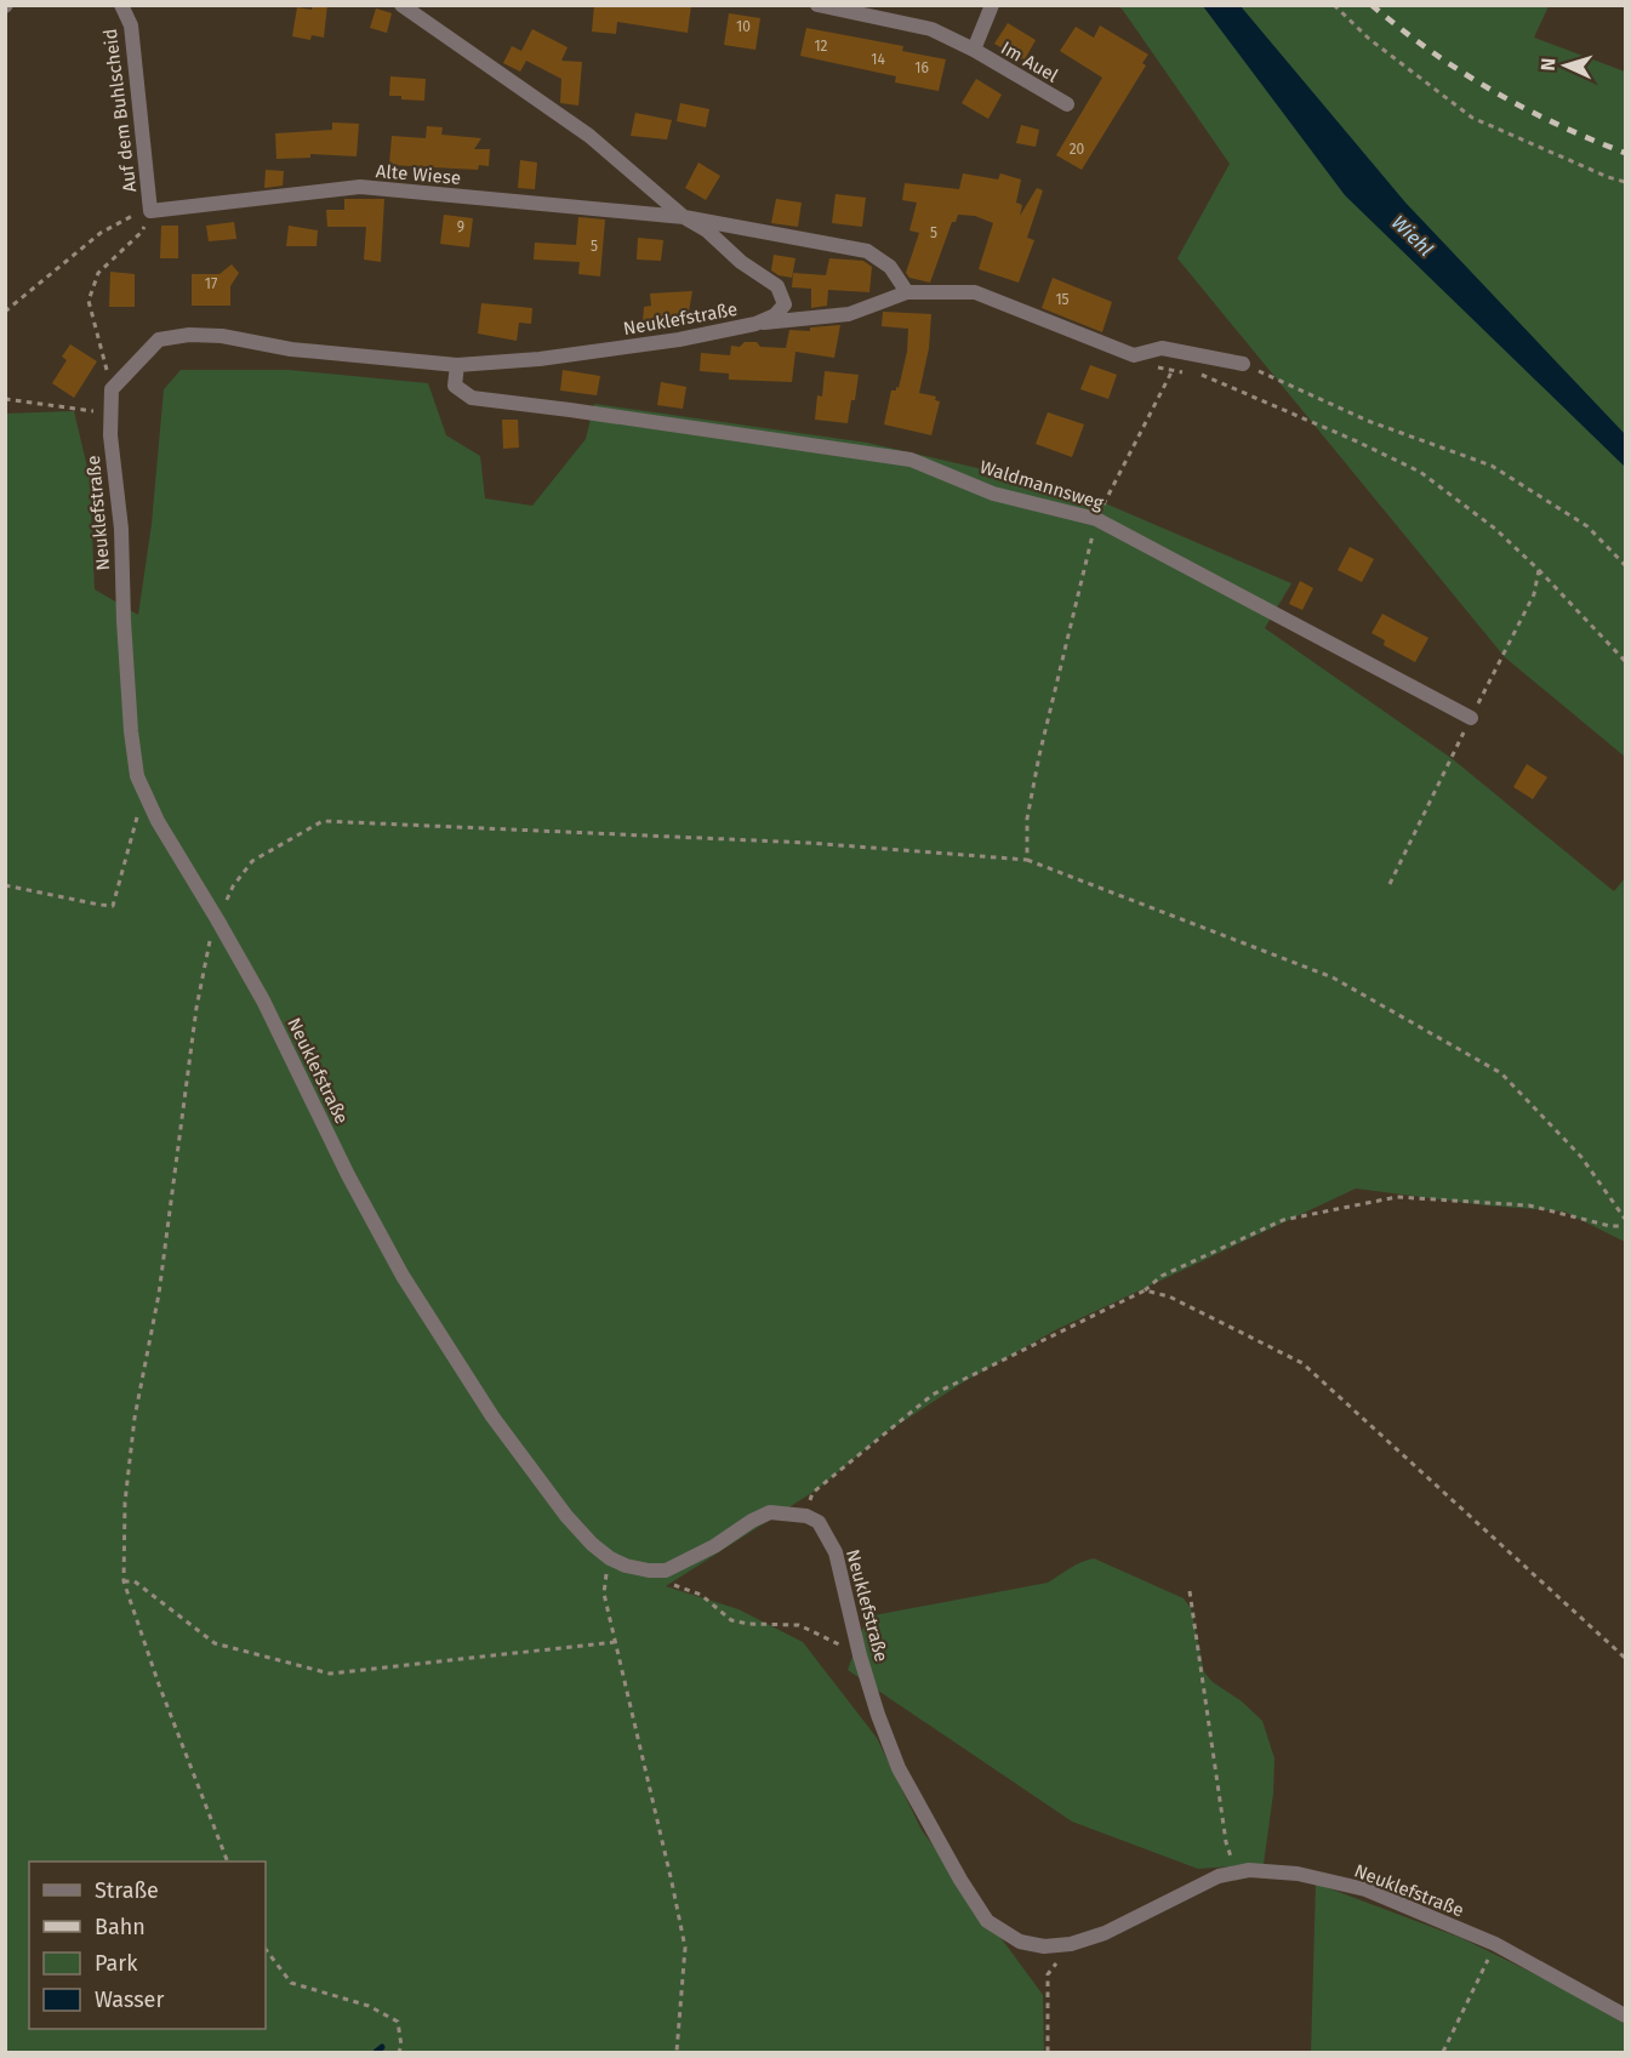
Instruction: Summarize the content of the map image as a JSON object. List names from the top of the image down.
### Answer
{
  "streets": {
    "street": [
      "Im Auel",
      "Auf dem Buhlscheid",
      "Alte Wiese",
      "Neuklefstraße",
      "Waldmannsweg"
    ]
  },
  "crossings": [
    ["Auf dem Buhlscheid", "Alte Wiese"],
    ["Alte Wiese", "Neuklefstraße"],
    ["Neuklefstraße", "Waldmannsweg"]
  ],
  "water": ["Wiehl"],
  "house_numbers": [
    "10",
    "12",
    "14",
    "16",
    "20",
    "9",
    "5",
    "5",
    "17",
    "15"
  ],
  "legend": [
    "Straße",
    "Bahn",
    "Park",
    "Wasser"
  ],
  "north": "left"
}
